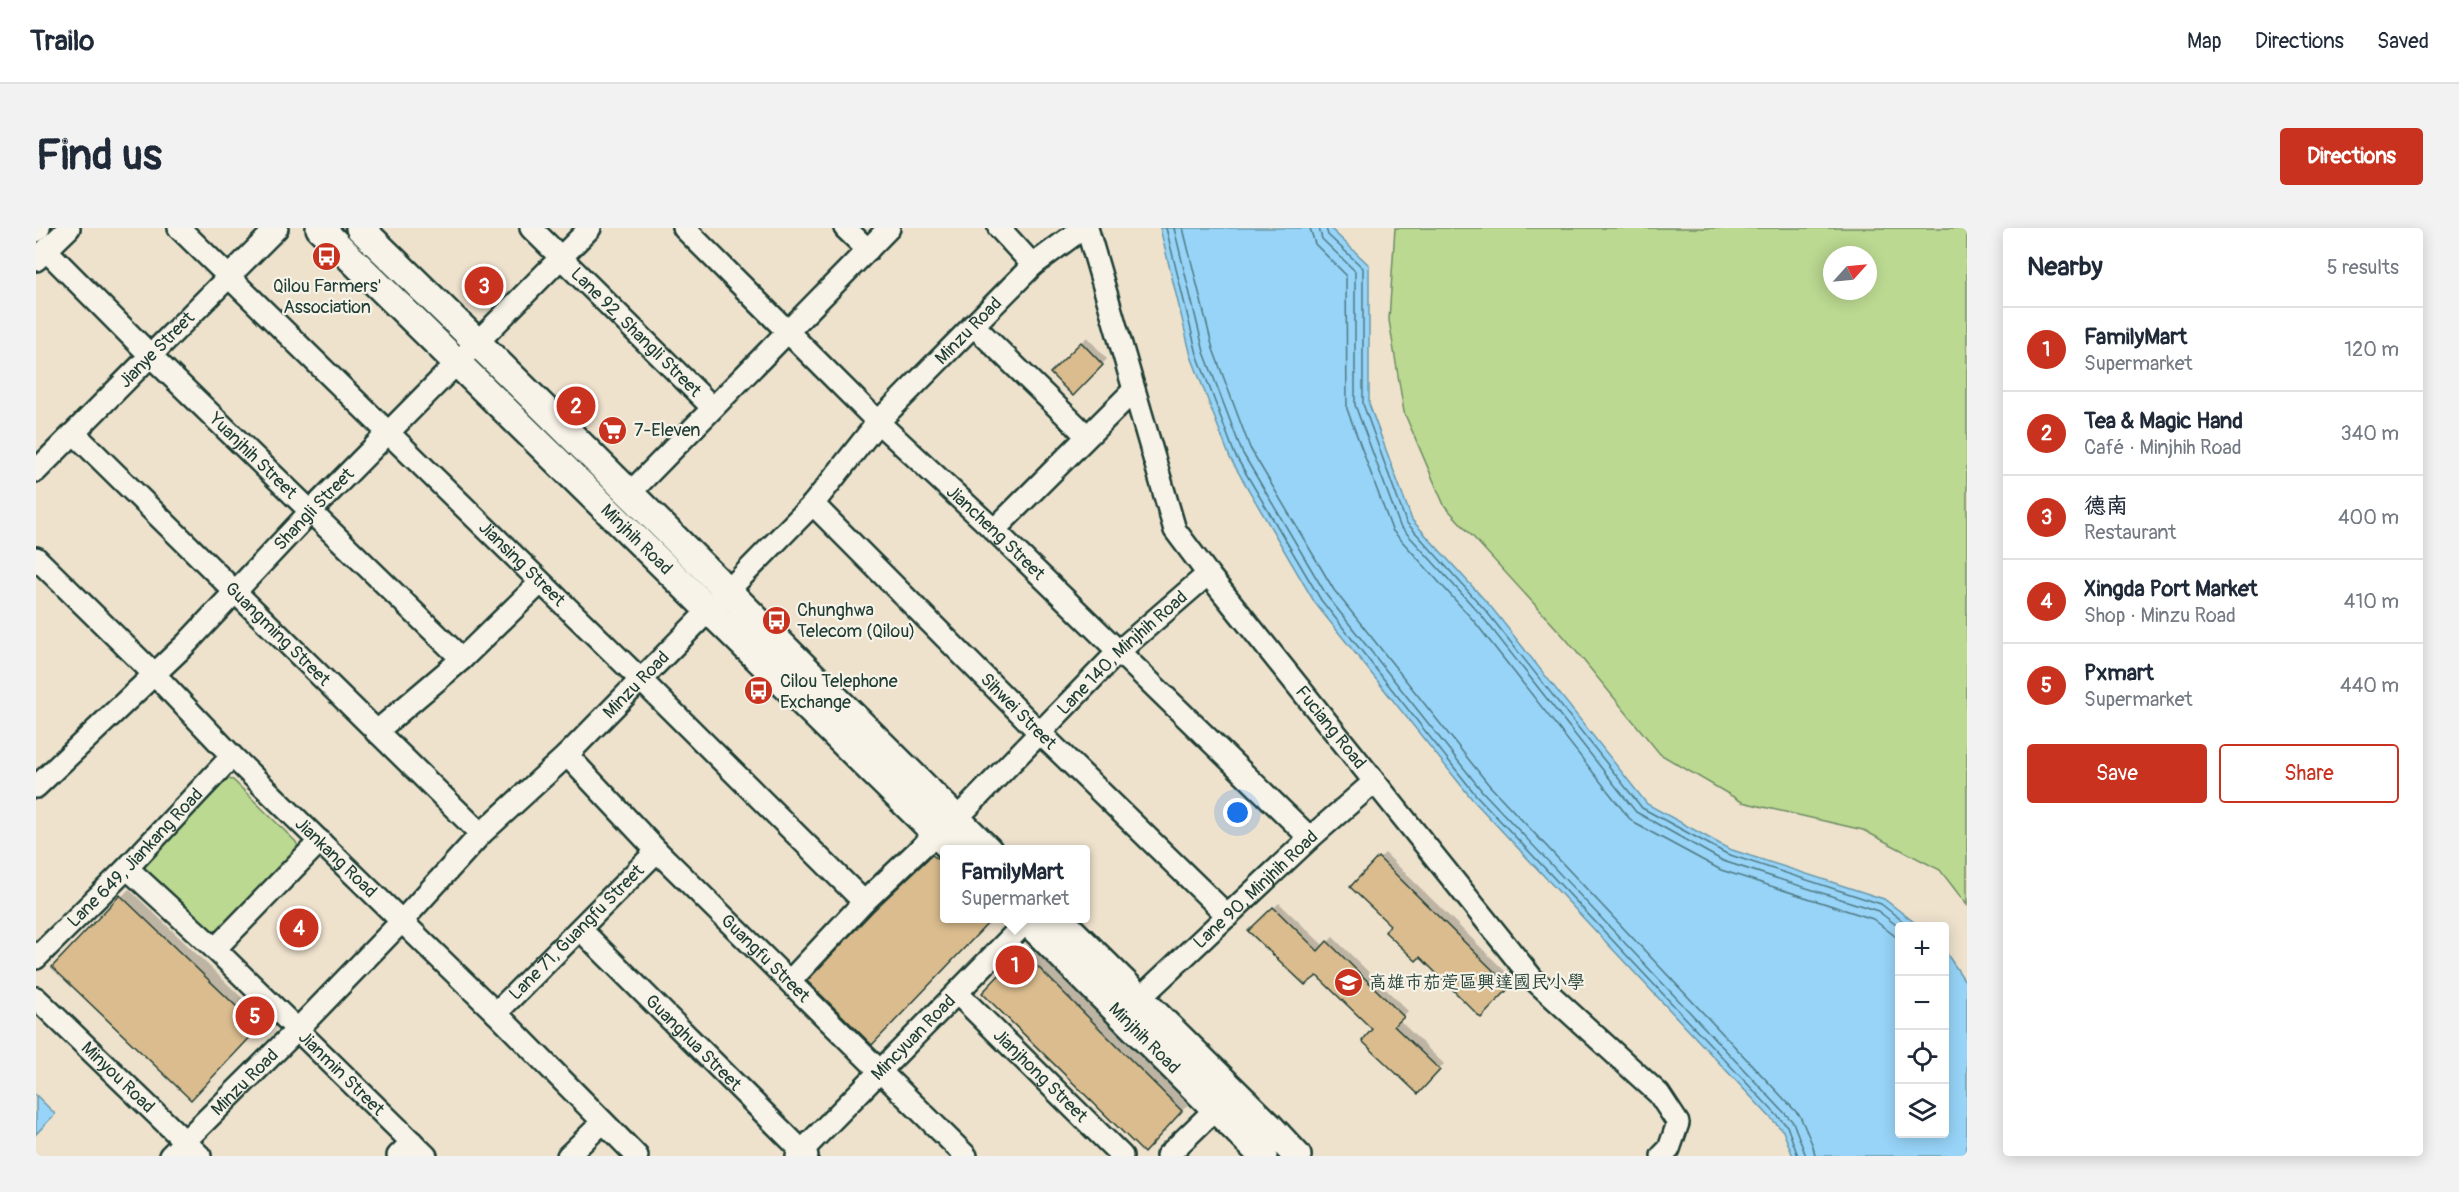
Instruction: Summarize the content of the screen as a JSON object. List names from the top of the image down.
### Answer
{
  "streets": {
    "main road": ["Minjhih Road"],
    "street": [
      "Minzu Road",
      "Lane 92, Shangli Street",
      "Jianye Street",
      "Yuanjhih Street",
      "Shangli Street",
      "Jiancheng Street",
      "Jiansing Street",
      "Guangming Street",
      "Lane 140, Minjhih Road",
      "Sihwei Street",
      "Fuciang Road",
      "Jiankang Road",
      "Lane 649, Jiankang Road",
      "Lane 90, Minjhih Road",
      "Lane 71, Guangfu Street",
      "Guangfu Street",
      "Mincyuan Road",
      "Guanghua Street",
      "Jianmin Street",
      "Jianjhong Street",
      "Minyou Road"
    ]
  },
  "crossings": [
    ["Minzu Road", "Jiancheng Street"],
    ["Minzu Road", "Minjhih Road"],
    ["Minzu Road", "Jiansing Street"],
    ["Minzu Road", "Guangming Street"],
    ["Minzu Road", "Sihwei Street"],
    ["Minzu Road", "Fuciang Road"],
    ["Minzu Road", "Jiankang Road"],
    ["Minzu Road", "Guangfu Street"],
    ["Minzu Road", "Jianmin Street"],
    ["Minzu Road", "Minyou Road"],
    ["Lane 92, Shangli Street", "Shangli Street"],
    ["Jianye Street", "Yuanjhih Street"],
    ["Jianye Street", "Jiansing Street"],
    ["Jianye Street", "Guangming Street"],
    ["Yuanjhih Street", "Shangli Street"],
    ["Shangli Street", "Minjhih Road"],
    ["Shangli Street", "Jiansing Street"],
    ["Shangli Street", "Guangming Street"],
    ["Shangli Street", "Jiankang Road"],
    ["Jiancheng Street", "Lane 140, Minjhih Road"],
    ["Jiancheng Street", "Lane 90, Minjhih Road"],
    ["Minjhih Road", "Lane 140, Minjhih Road"],
    ["Minjhih Road", "Lane 90, Minjhih Road"],
    ["Jiansing Street", "Lane 140, Minjhih Road"],
    ["Lane 140, Minjhih Road", "Sihwei Street"],
    ["Lane 140, Minjhih Road", "Fuciang Road"],
    ["Lane 140, Minjhih Road", "Guangfu Street"],
    ["Sihwei Street", "Lane 90, Minjhih Road"],
    ["Fuciang Road", "Lane 90, Minjhih Road"],
    ["Jiankang Road", "Lane 649, Jiankang Road"],
    ["Jiankang Road", "Lane 71, Guangfu Street"],
    ["Lane 649, Jiankang Road", "Jianmin Street"],
    ["Lane 71, Guangfu Street", "Guangfu Street"],
    ["Lane 71, Guangfu Street", "Guanghua Street"],
    ["Guangfu Street", "Mincyuan Road"],
    ["Mincyuan Road", "Guanghua Street"],
    ["Mincyuan Road", "Jianjhong Street"]
  ],
  "places": {
    "bus stop": ["Qilou Farmers' Association", "Chunghwa Telecom (Qilou)", "Cilou Telephone Exchange"],
    "supermarket": ["7-Eleven"],
    "school or university": ["高雄市茄萣區興達國民小學"]
  },
  "north": "top right",
  "page": {
    "header": "Trailo",
    "nav": ["Map", "Directions", "Saved"],
    "buttons": [
      "Directions",
      ["Save", "Share"]
    ],
    "title": "Find us",
    "heading": ["Nearby", "5 results"],
    "pins": [
      "3",
      "2",
      "4",
      "1",
      "5"
    ],
    "list": [
      {
        "mark": "1",
        "name": "FamilyMart",
        "note": "Supermarket",
        "value": "120 m"
      },
      {
        "mark": "2",
        "name": "Tea & Magic Hand",
        "note": "Café · Minjhih Road",
        "value": "340 m"
      },
      {
        "mark": "3",
        "name": "德南",
        "note": "Restaurant",
        "value": "400 m"
      },
      {
        "mark": "4",
        "name": "Xingda Port Market",
        "note": "Shop · Minzu Road",
        "value": "410 m"
      },
      {
        "mark": "5",
        "name": "Pxmart",
        "note": "Supermarket",
        "value": "440 m"
      }
    ],
    "popup": ["FamilyMart", "Supermarket"],
    "map_buttons": ["+", "−"]
  }
}
